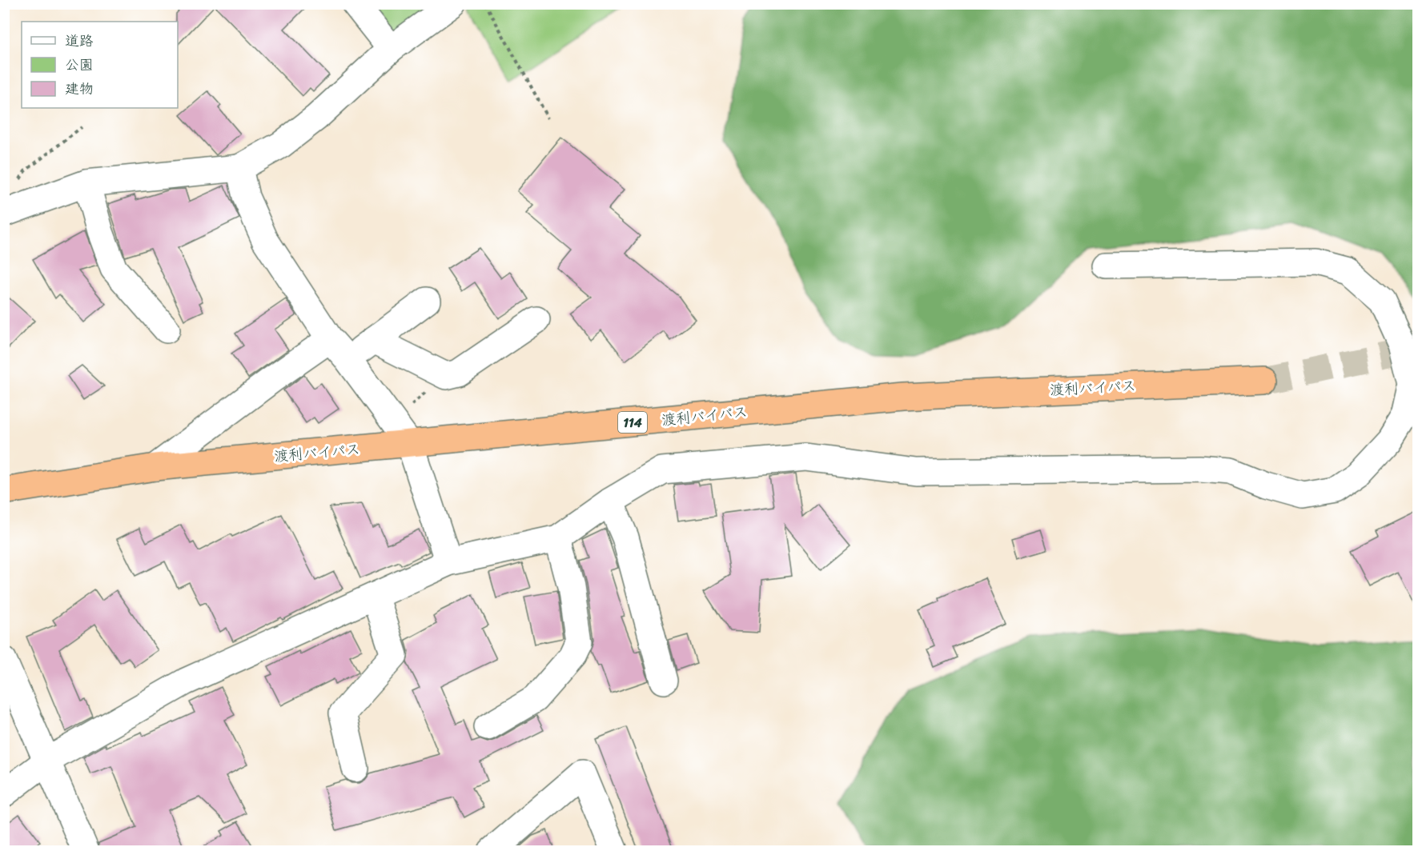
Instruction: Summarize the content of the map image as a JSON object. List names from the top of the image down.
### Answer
{
  "streets": {
    "highway": ["渡利バイパス", "114"]
  },
  "legend": ["道路", "公園", "建物"]
}
